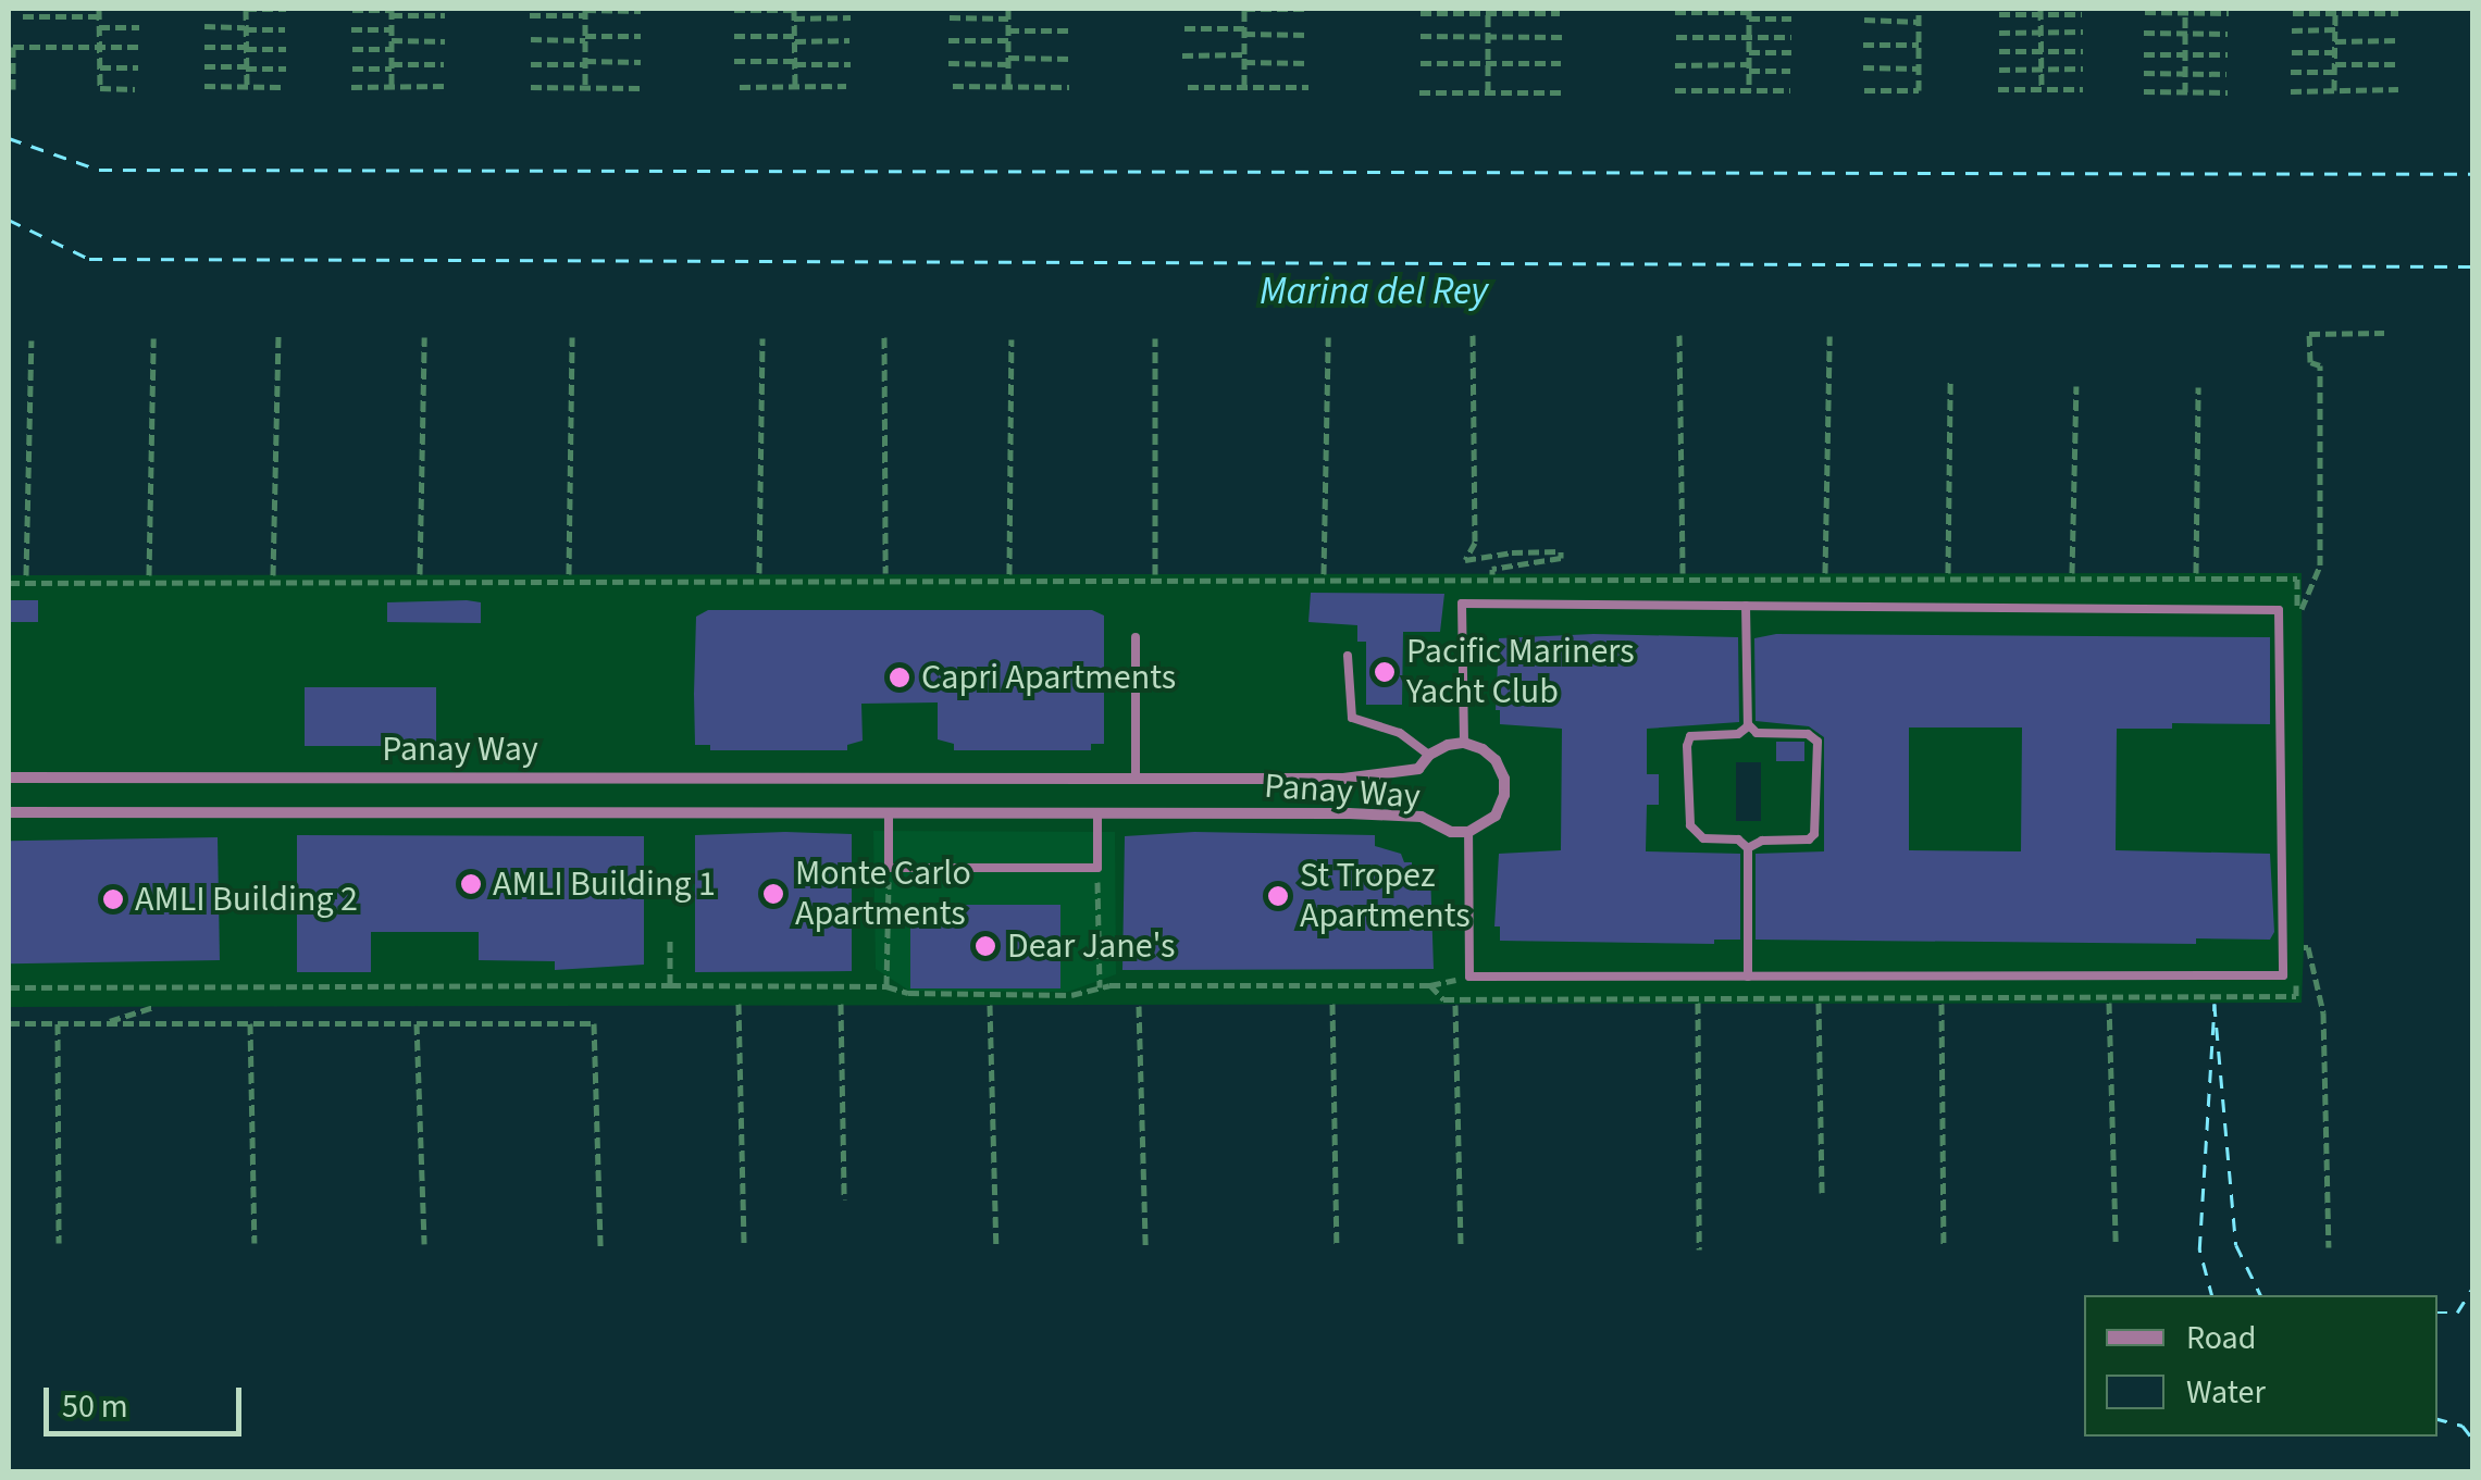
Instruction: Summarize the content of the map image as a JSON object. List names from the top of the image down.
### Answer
{
  "streets": {
    "street": ["Panay Way"]
  },
  "water": ["Marina del Rey"],
  "places": [
    "Pacific Mariners Yacht Club",
    "Capri Apartments",
    "AMLI Building 1",
    "Monte Carlo Apartments",
    "St Tropez Apartments",
    "AMLI Building 2",
    "Dear Jane's"
  ],
  "legend": ["Road", "Water"],
  "scale_bar": "50 m"
}
